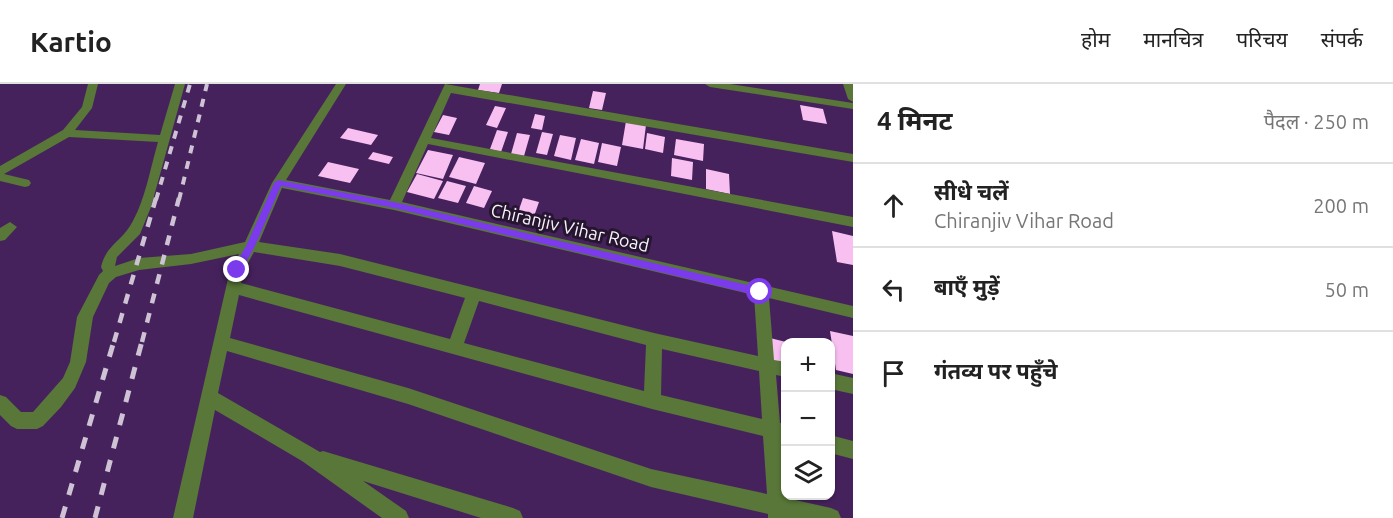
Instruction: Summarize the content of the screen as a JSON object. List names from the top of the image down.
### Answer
{
  "streets": {
    "street": ["Chiranjiv Vihar Road"]
  },
  "page": {
    "header": "Kartio",
    "nav": [
      "होम",
      "मानचित्र",
      "परिचय",
      "संपर्क"
    ],
    "heading": ["4 मिनट", "पैदल · 250 m"],
    "list": [
      ["सीधे चलें", "Chiranjiv Vihar Road", "200 m"],
      ["बाएँ मुड़ें", "50 m"],
      "गंतव्य पर पहुँचे"
    ],
    "map_buttons": ["+", "−"]
  }
}
